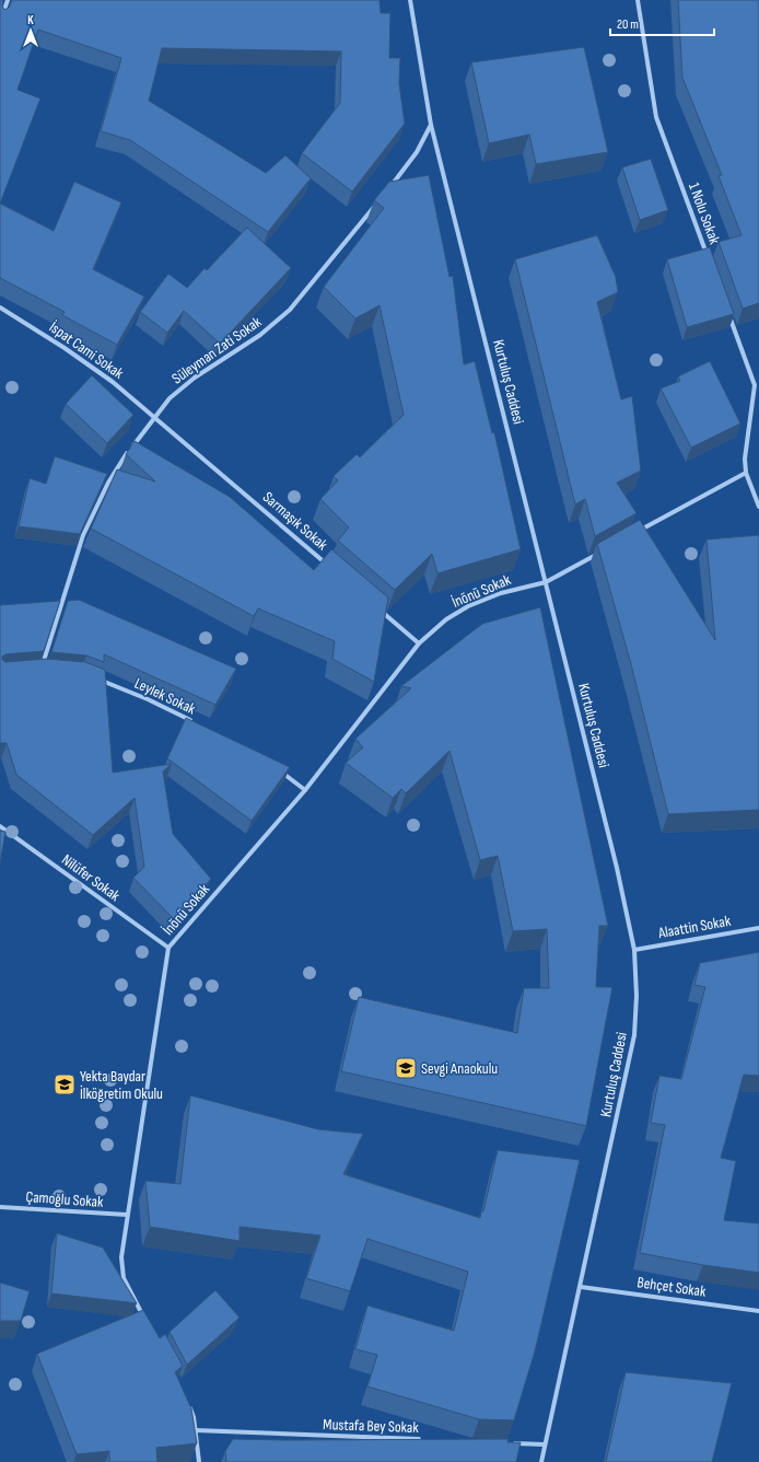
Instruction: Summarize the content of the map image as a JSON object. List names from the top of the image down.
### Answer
{
  "streets": {
    "street": [
      "1 Nolu Sokak",
      "İspat Cami Sokak",
      "Süleyman Zati Sokak",
      "Kurtuluş Caddesi",
      "Sarmaşık Sokak",
      "İnönü Sokak",
      "Leylek Sokak",
      "Nilüfer Sokak",
      "Alaattin Sokak",
      "Çamoğlu Sokak",
      "Behçet Sokak",
      "Mustafa Bey Sokak"
    ]
  },
  "crossings": [
    ["İspat Cami Sokak", "Süleyman Zati Sokak"],
    ["İspat Cami Sokak", "Sarmaşık Sokak"],
    ["Süleyman Zati Sokak", "Sarmaşık Sokak"],
    ["Kurtuluş Caddesi", "İnönü Sokak"],
    ["Kurtuluş Caddesi", "Alaattin Sokak"],
    ["Kurtuluş Caddesi", "Behçet Sokak"],
    ["İnönü Sokak", "Nilüfer Sokak"],
    ["İnönü Sokak", "Çamoğlu Sokak"]
  ],
  "places": {
    "school or university": ["Sevgi Anaokulu", "Yekta Baydar İlköğretim Okulu"]
  },
  "scale_bar": "20 m",
  "north": "top"
}
